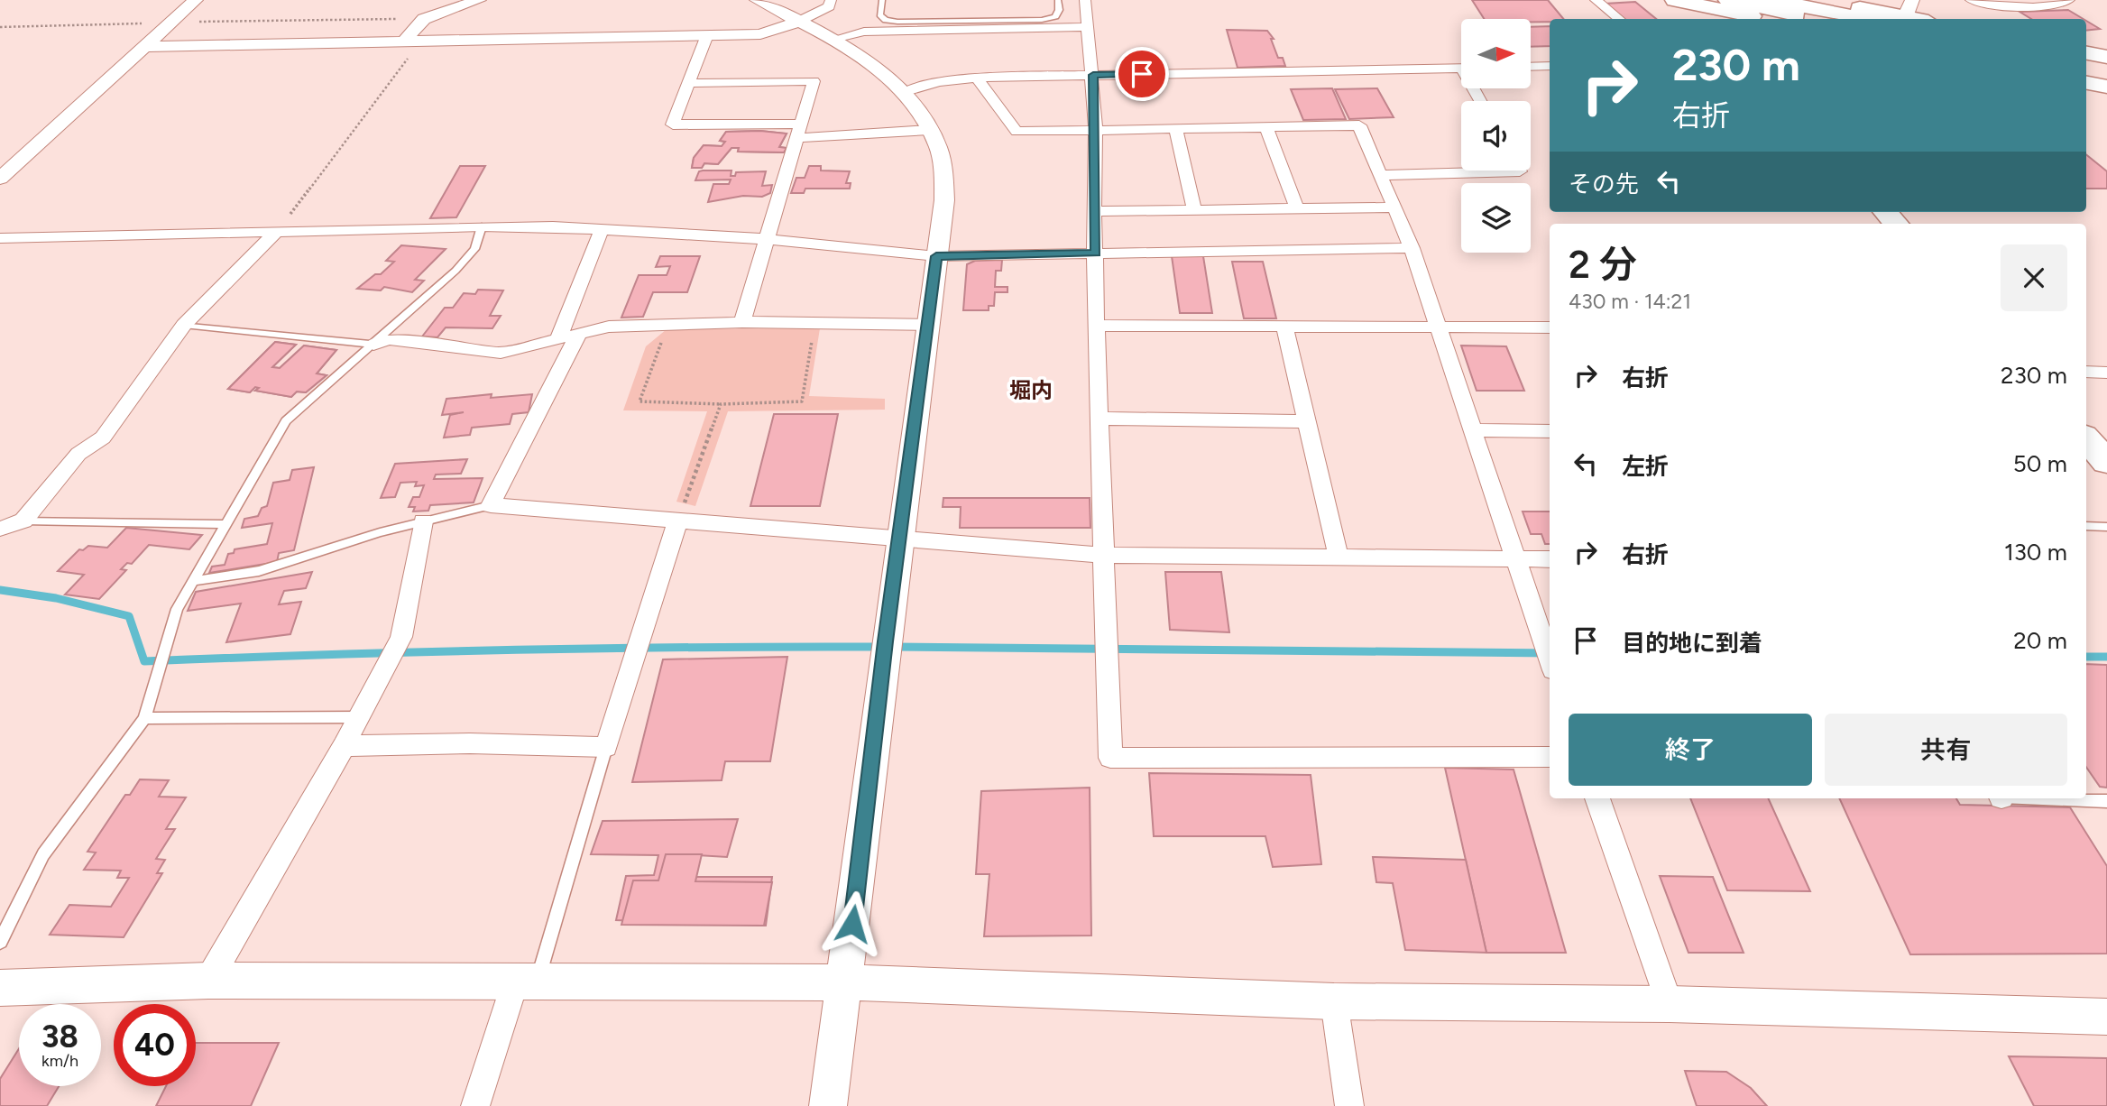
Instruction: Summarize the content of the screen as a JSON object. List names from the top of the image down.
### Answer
{
  "districts": ["堀内"],
  "north": "right",
  "page": {
    "turn": ["230 m", "右折"],
    "then": "その先",
    "heading": ["2 分", "430 m · 14:21"],
    "list": [
      {
        "name": "右折",
        "value": "230 m"
      },
      {
        "name": "左折",
        "value": "50 m"
      },
      {
        "name": "右折",
        "value": "130 m"
      },
      {
        "name": "目的地に到着",
        "value": "20 m"
      }
    ],
    "buttons": ["終了", "共有"],
    "speed": "38 km/h",
    "limit": "40"
  }
}
